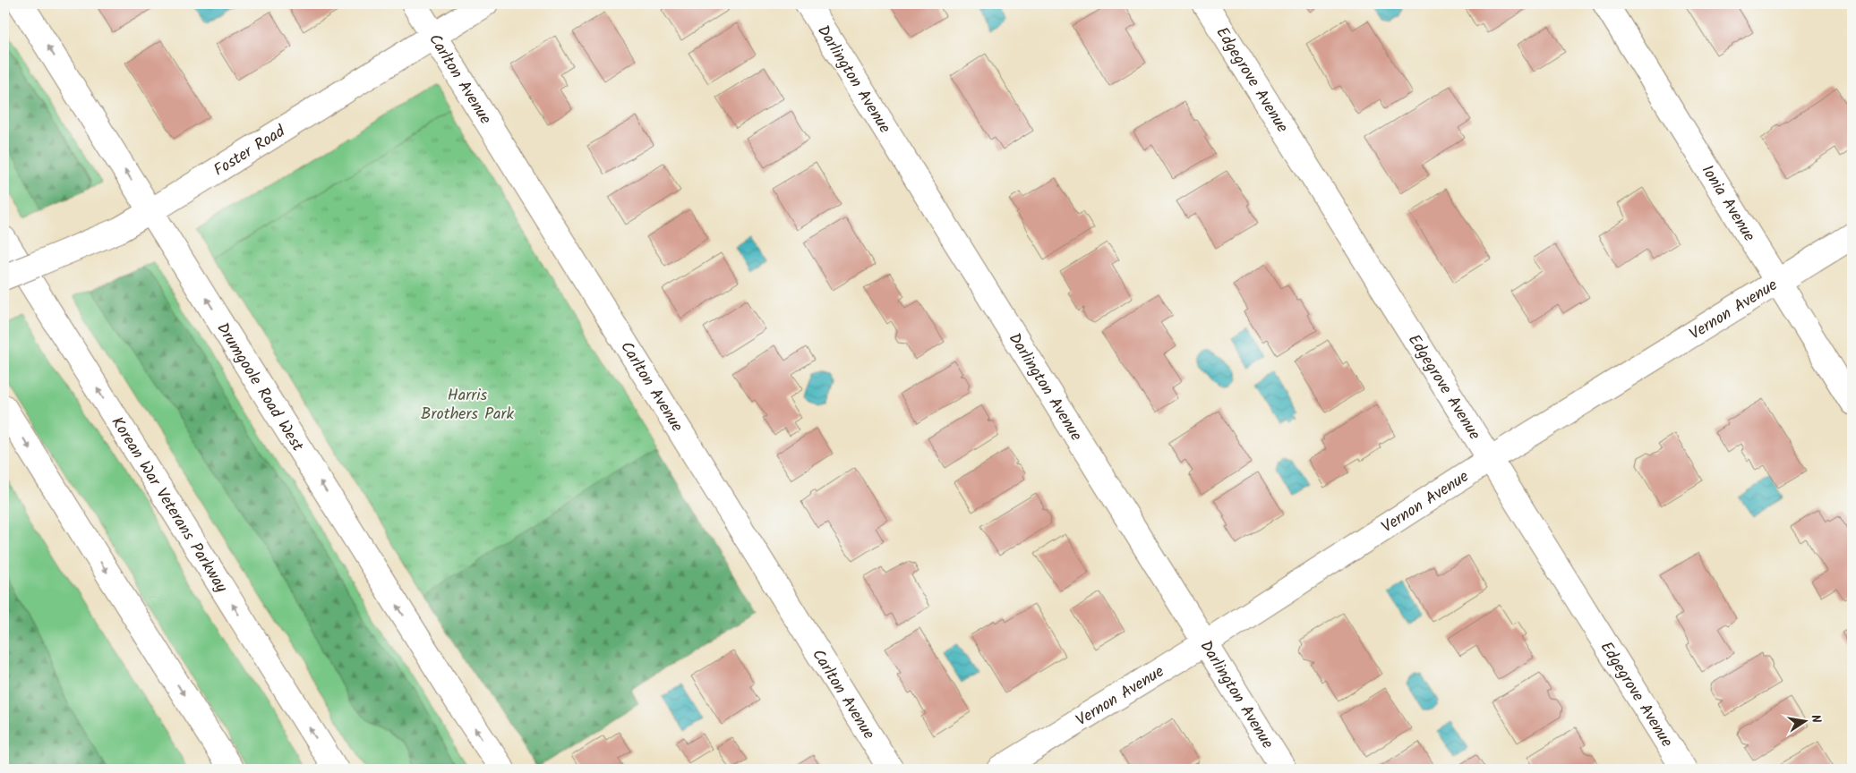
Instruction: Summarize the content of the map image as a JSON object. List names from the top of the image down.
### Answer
{
  "streets": {
    "main road": [
      "Carlton Avenue",
      "Darlington Avenue",
      "Edgegrove Avenue",
      "Foster Road",
      "Ionia Avenue",
      "Vernon Avenue",
      "Drumgoole Road West",
      "Korean War Veterans Parkway"
    ]
  },
  "crossings": [
    ["Carlton Avenue", "Foster Road"],
    ["Darlington Avenue", "Vernon Avenue"],
    ["Edgegrove Avenue", "Vernon Avenue"],
    ["Foster Road", "Drumgoole Road West"],
    ["Ionia Avenue", "Vernon Avenue"]
  ],
  "one_way": ["Drumgoole Road West"],
  "parks": ["Harris Brothers Park"],
  "north": "right"
}
